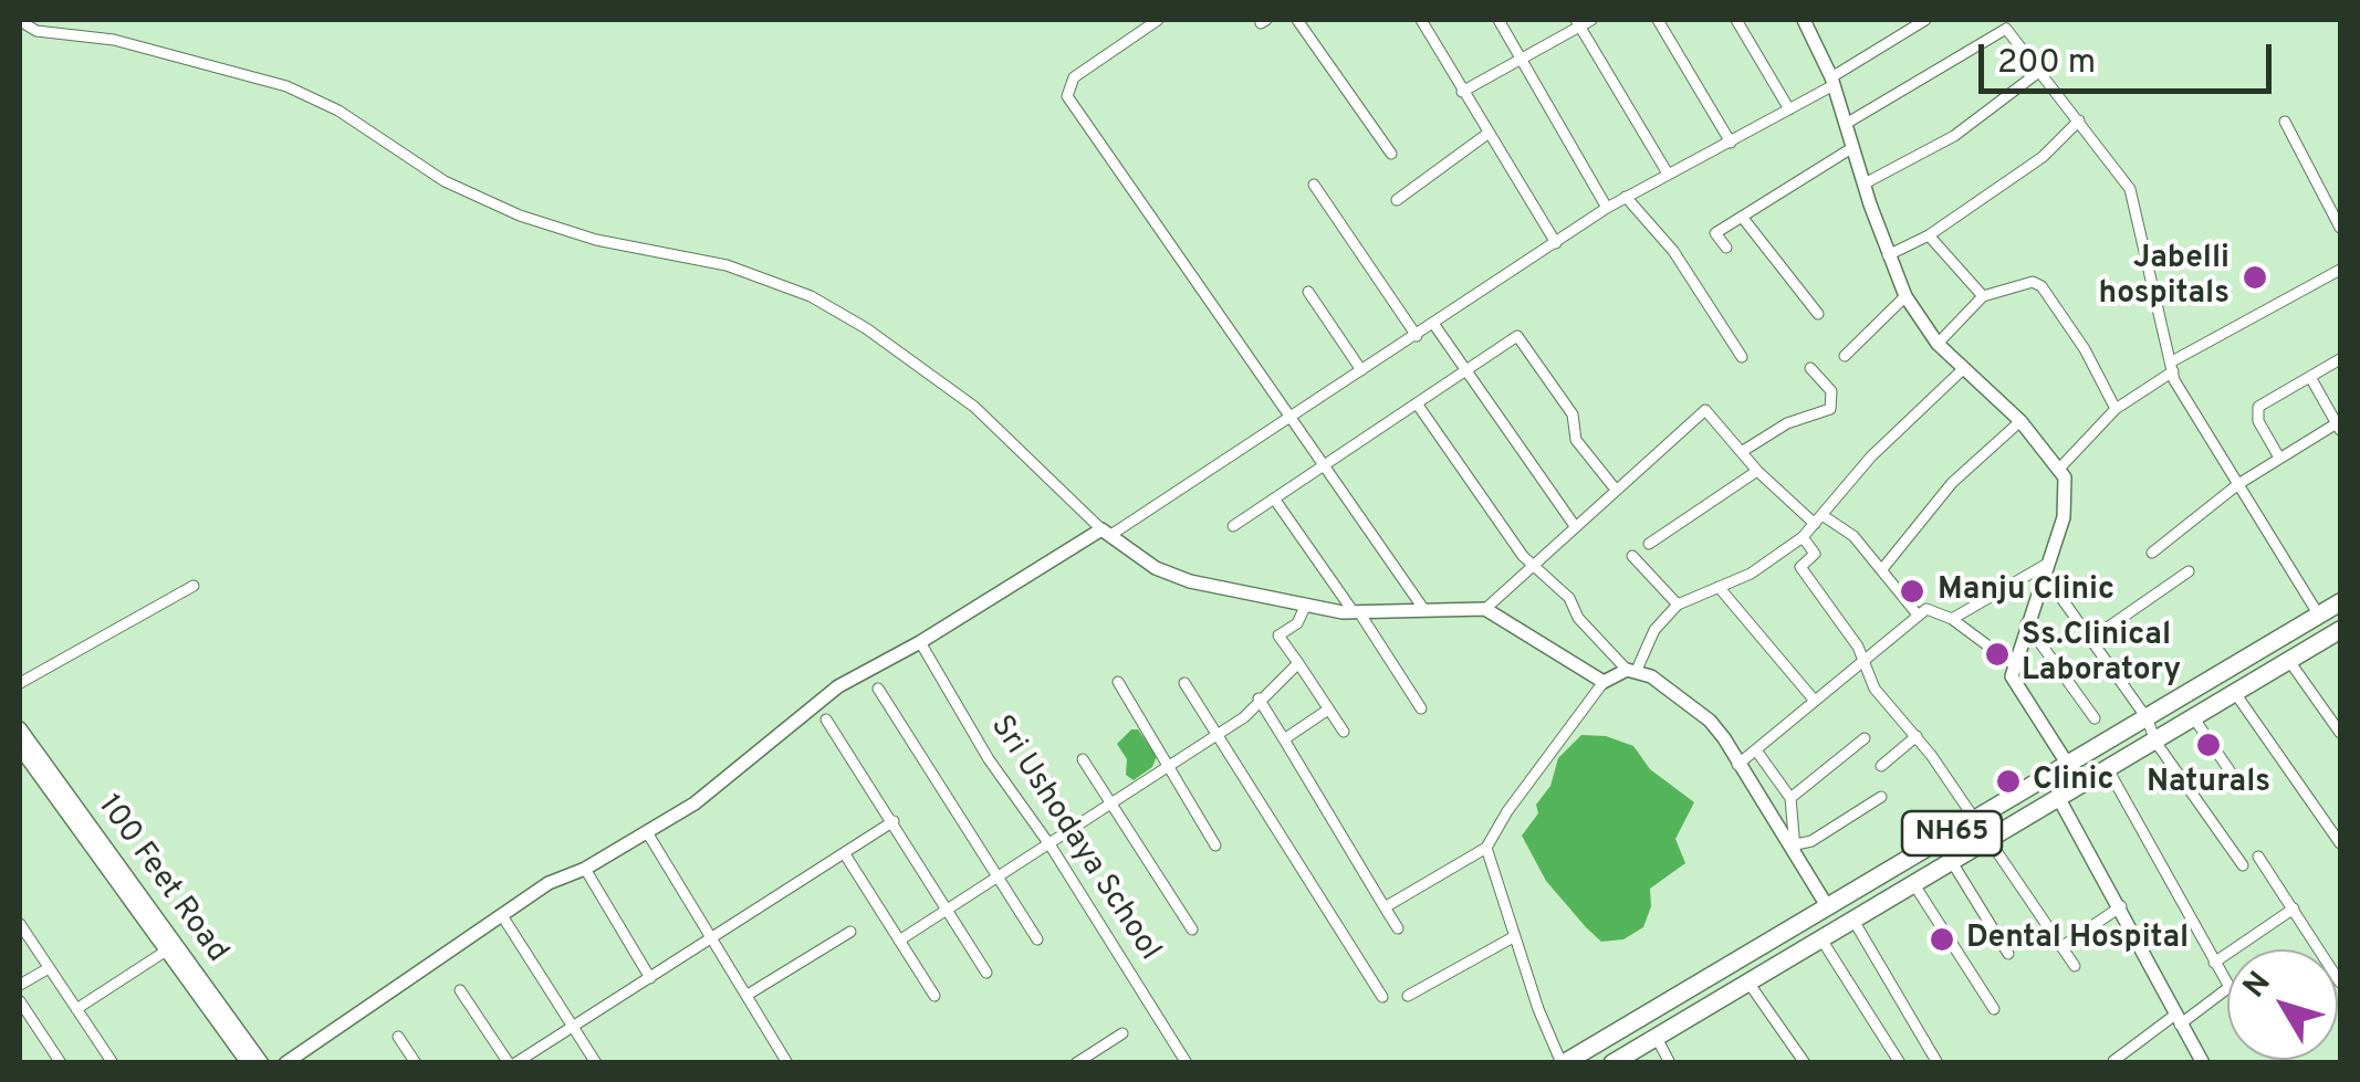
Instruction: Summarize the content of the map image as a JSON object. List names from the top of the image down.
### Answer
{
  "streets": {
    "highway": ["NH65"],
    "street": ["Sri Ushodaya School", "100 Feet Road"]
  },
  "places": [
    "Jabelli hospitals",
    "Manju Clinic",
    "Ss.Clinical Laboratory",
    "Naturals",
    "Clinic",
    "Dental Hospital"
  ],
  "scale_bar": "200 m",
  "north": "top left"
}
